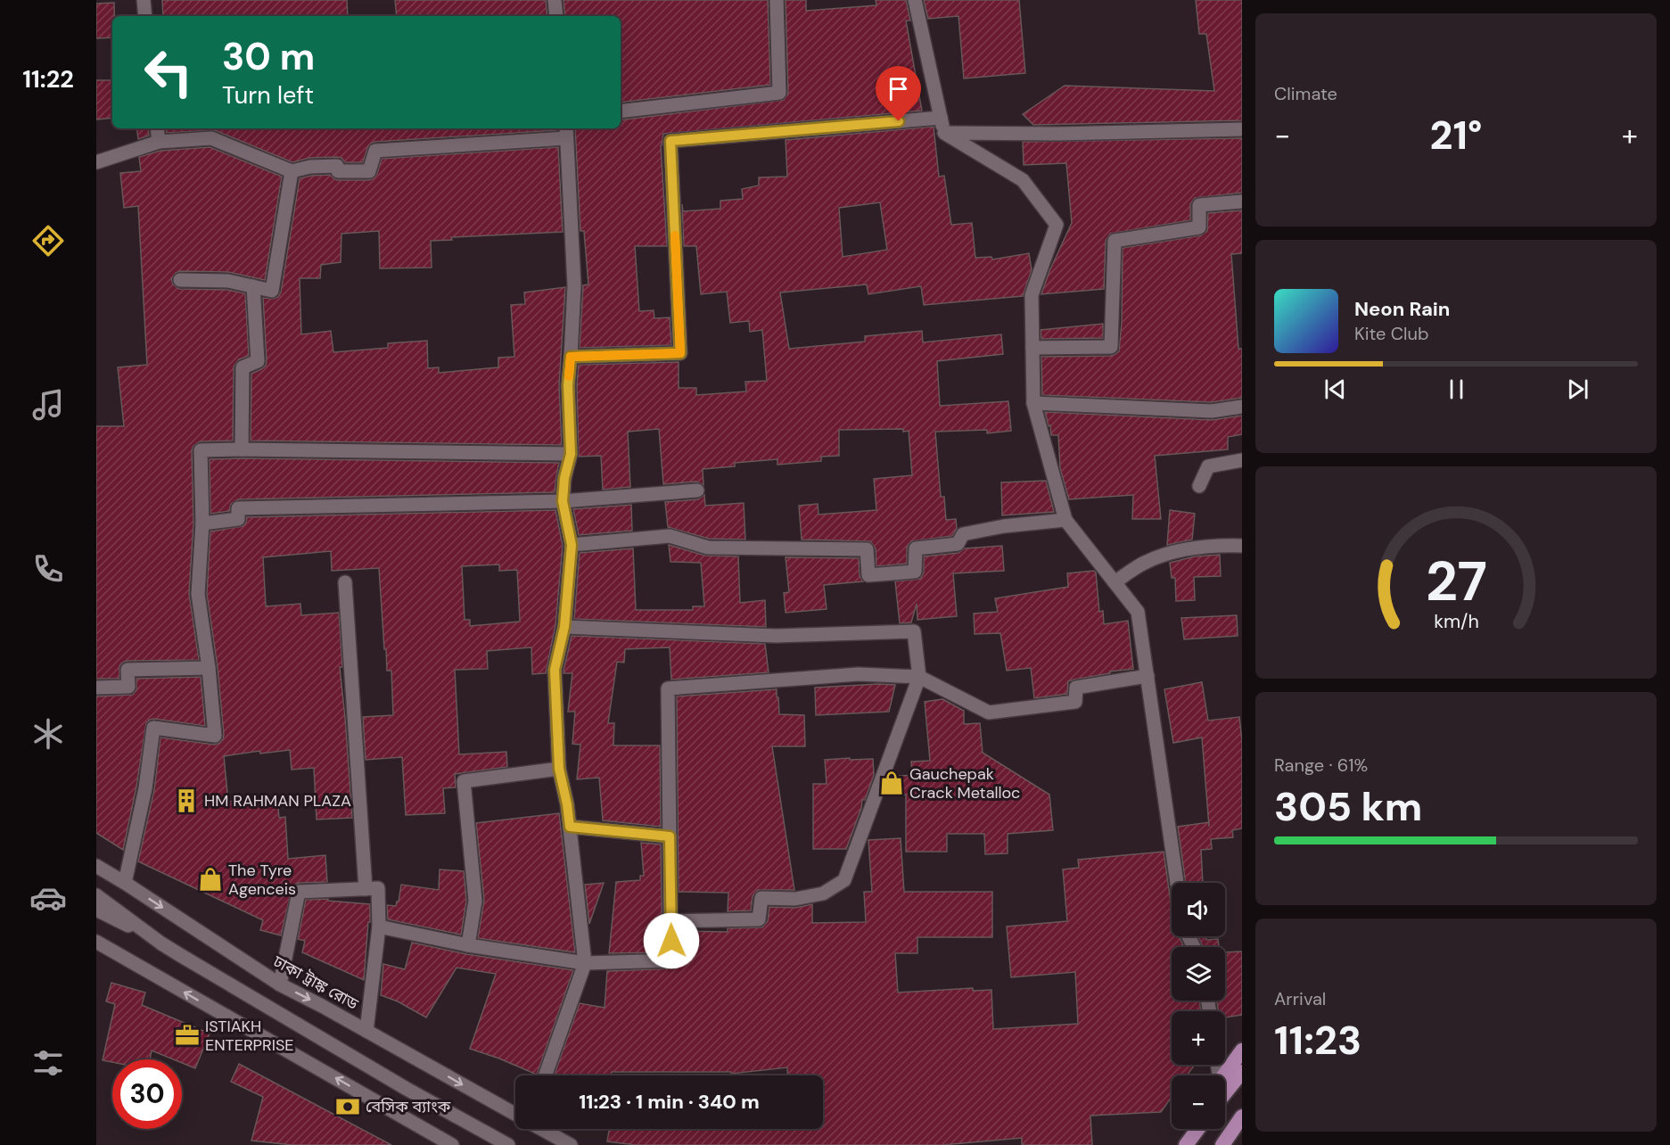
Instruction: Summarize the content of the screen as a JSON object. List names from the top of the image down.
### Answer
{
  "streets": {
    "street": ["ঢাকা ট্রাঙ্ক রোড"]
  },
  "places": {
    "shop": ["Gauchepak Crack Metalloc", "The Tyre Agenceis"],
    "building": ["HM RAHMAN PLAZA"],
    "office": ["ISTIAKH ENTERPRISE"],
    "bank": ["বেসিক ব্যাংক"]
  },
  "page": {
    "tabs": "11:22",
    "tile": [
      "Climate",
      ["Range · 61%", "305 km"],
      ["Arrival", "11:23"]
    ],
    "turn": ["30 m", "Turn left"],
    "heat": ["−", "21°", "+"],
    "song": ["Neon Rain", "Kite Club"],
    "map_buttons": ["+", "−"],
    "limit": "30",
    "trip": "11:23 · 1 min · 340 m",
    "gauge": ["27", "km/h"]
  }
}
